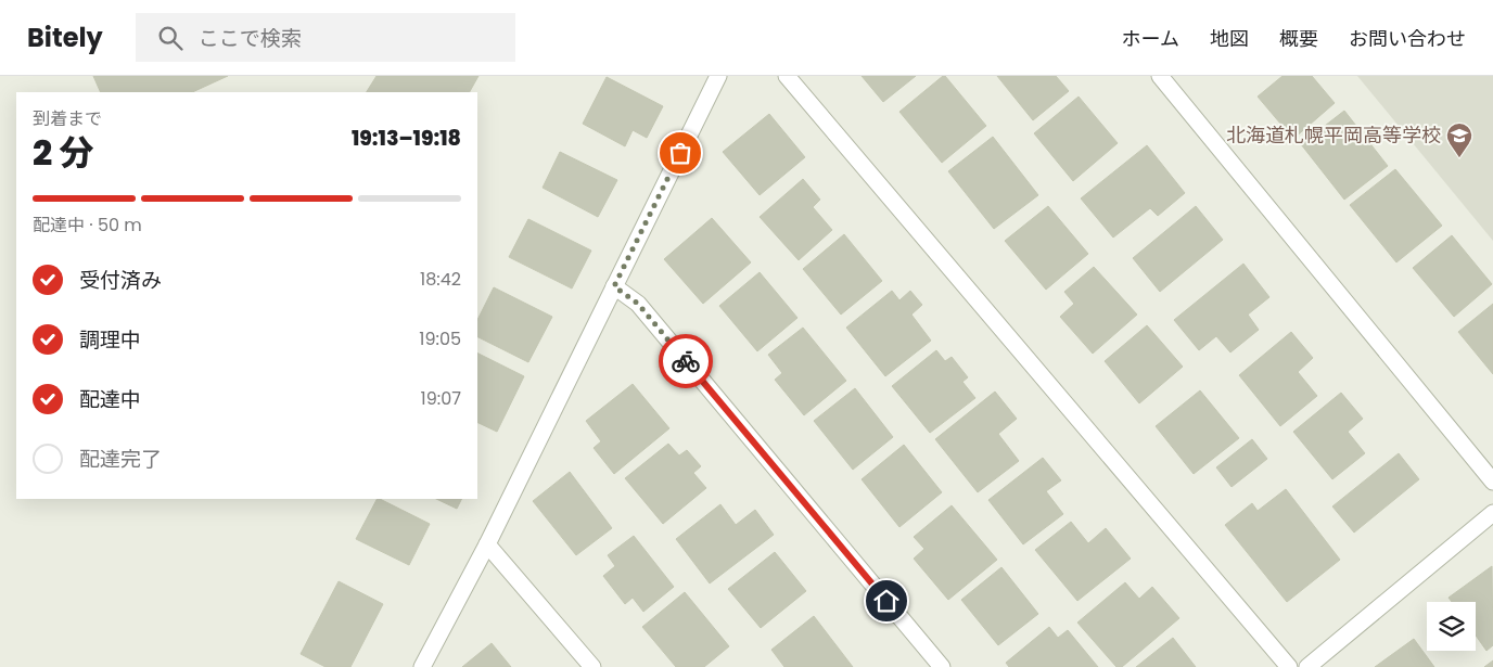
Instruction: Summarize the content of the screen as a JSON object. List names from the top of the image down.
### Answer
{
  "places": {
    "school or university": ["北海道札幌平岡高等学校"]
  },
  "page": {
    "header": "Bitely",
    "search": "ここで検索",
    "nav": [
      "ホーム",
      "地図",
      "概要",
      "お問い合わせ"
    ],
    "heading": ["2 分", "到着まで", "19:13–19:18"],
    "bar": "配達中 · 50 m",
    "list": [
      ["受付済み", "18:42"],
      ["調理中", "19:05"],
      ["配達中", "19:07"],
      "配達完了"
    ]
  }
}
